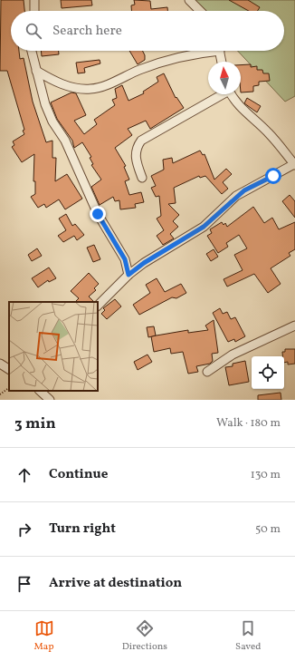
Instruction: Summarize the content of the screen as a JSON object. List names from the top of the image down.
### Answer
{
  "north": "top",
  "page": {
    "search": "Search here",
    "heading": ["3 min", "Walk · 180 m"],
    "list": [
      ["Continue", "130 m"],
      ["Turn right", "50 m"],
      "Arrive at destination"
    ],
    "nav": ["Map", "Directions", "Saved"]
  }
}
